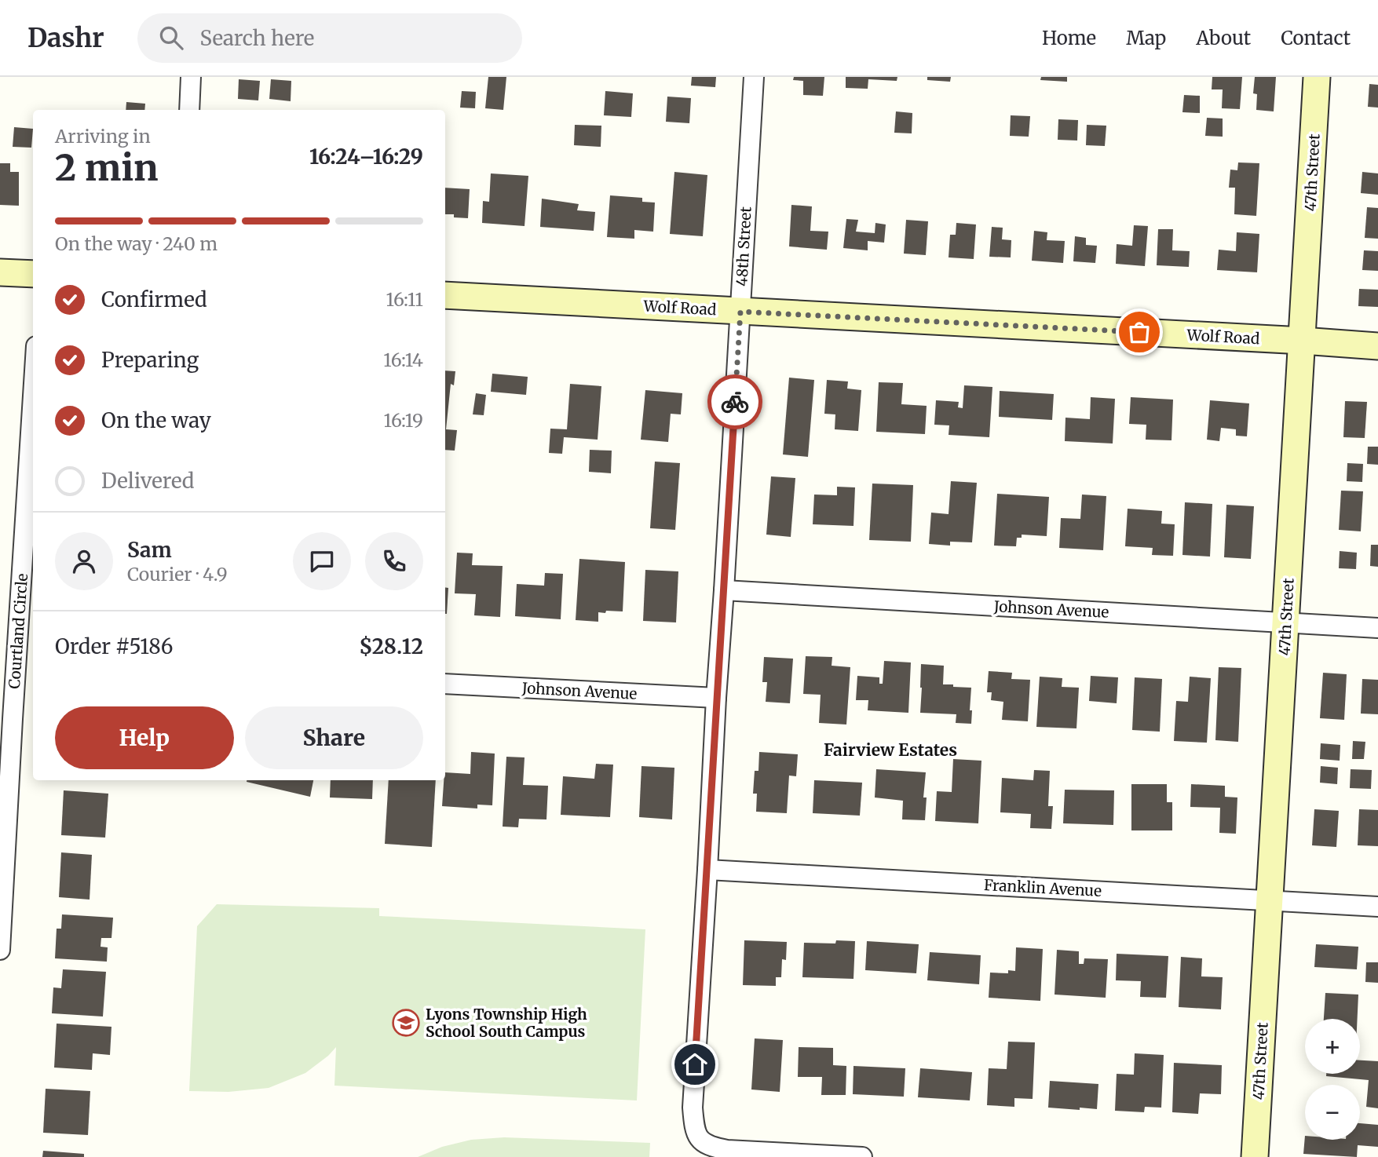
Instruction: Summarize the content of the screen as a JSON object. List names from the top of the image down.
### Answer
{
  "streets": {
    "main road": ["47th Street", "Wolf Road"],
    "street": [
      "48th Street",
      "Johnson Avenue",
      "Courtland Circle",
      "Franklin Avenue"
    ]
  },
  "crossings": [
    ["47th Street", "Wolf Road"],
    ["47th Street", "Johnson Avenue"],
    ["47th Street", "Franklin Avenue"],
    ["48th Street", "Wolf Road"],
    ["48th Street", "Johnson Avenue"],
    ["48th Street", "Franklin Avenue"]
  ],
  "districts": ["Fairview Estates"],
  "places": {
    "school or university": ["Lyons Township High School South Campus"]
  },
  "page": {
    "header": "Dashr",
    "search": "Search here",
    "nav": [
      "Home",
      "Map",
      "About",
      "Contact"
    ],
    "heading": ["2 min", "Arriving in", "16:24–16:29"],
    "panel": [
      "Sam",
      "Courier · 4.9",
      "Order #5186",
      "$28.12"
    ],
    "bar": "On the way · 240 m",
    "list": [
      ["Confirmed", "16:11"],
      ["Preparing", "16:14"],
      ["On the way", "16:19"],
      "Delivered"
    ],
    "buttons": ["Help", "Share"],
    "map_buttons": ["+", "−"]
  }
}
